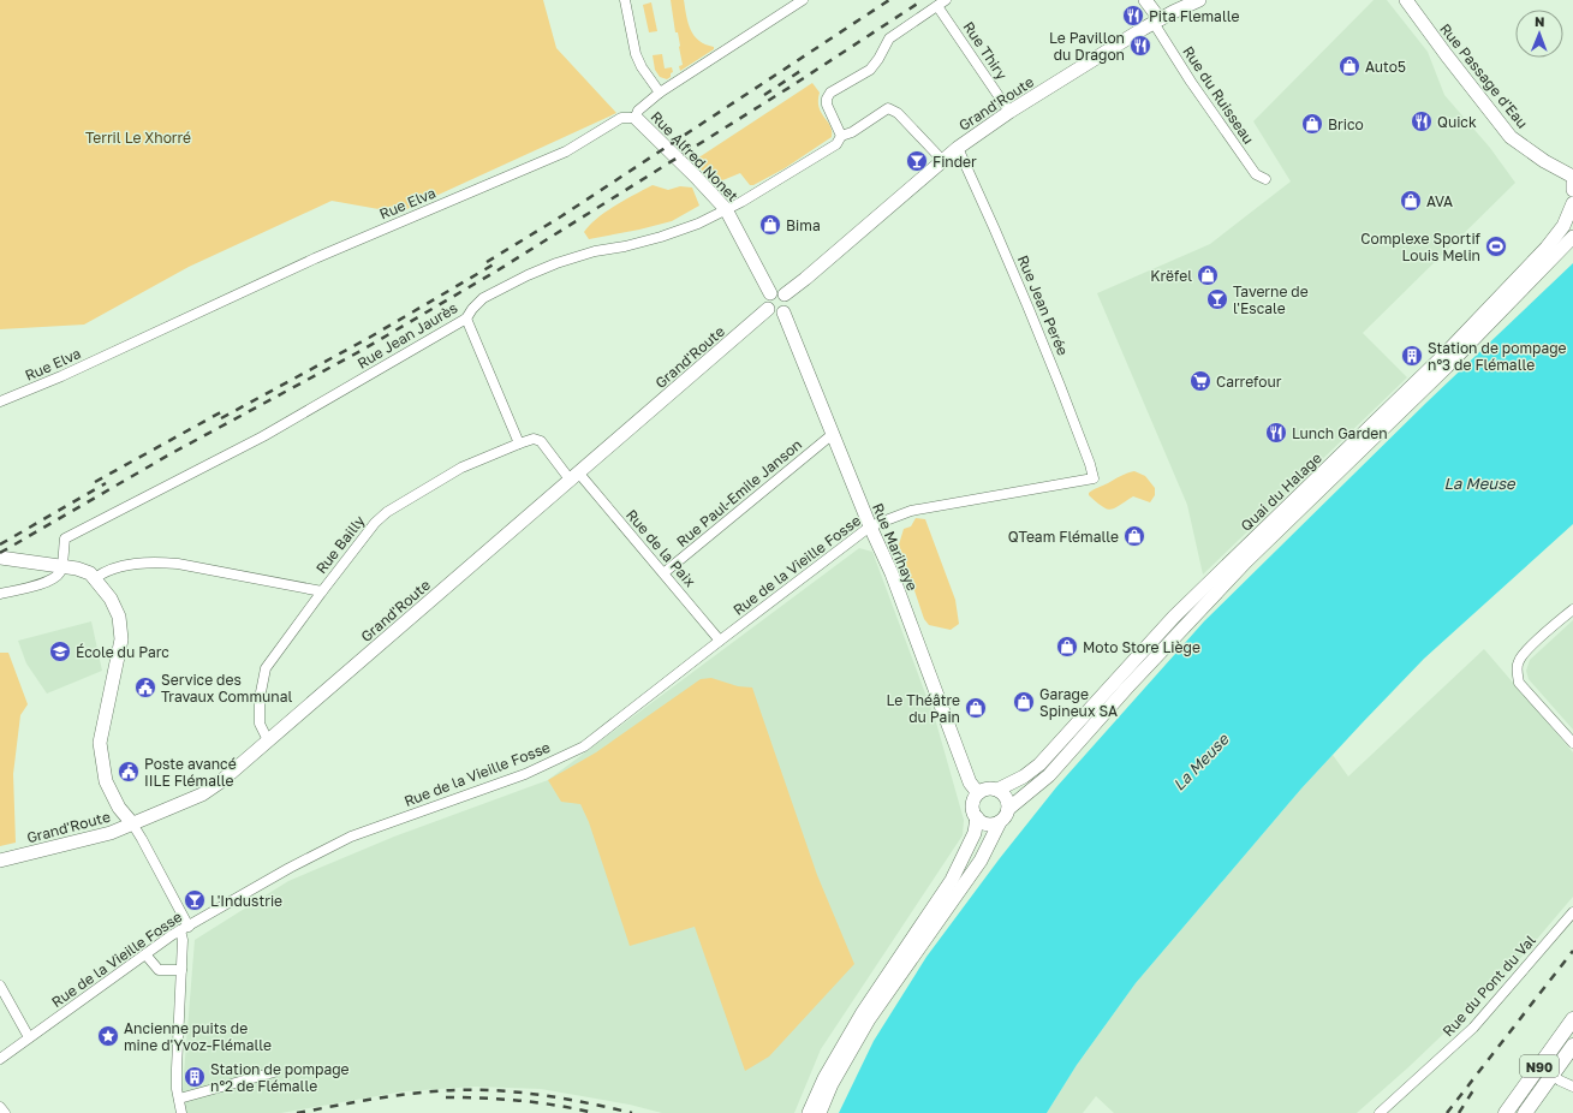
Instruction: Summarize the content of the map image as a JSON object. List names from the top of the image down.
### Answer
{
  "streets": {
    "main road": ["N90"],
    "street": [
      "Rue Thiry",
      "Rue Passage d'Eau",
      "Rue du Ruisseau",
      "Grand'Route",
      "Rue Alfred Nonet",
      "Rue Elva",
      "Rue Jean Perée",
      "Rue Jean Jaurès",
      "Quai du Halage",
      "Rue Paul-Emile Janson",
      "Rue Bailly",
      "Rue Marihaye",
      "Rue de la Paix",
      "Rue de la Vieille Fosse",
      "Rue du Pont du Val"
    ]
  },
  "crossings": [
    ["Rue Thiry", "Grand'Route"],
    ["Rue du Ruisseau", "Grand'Route"],
    ["Grand'Route", "Rue Alfred Nonet"],
    ["Grand'Route", "Rue Jean Perée"],
    ["Grand'Route", "Rue Jean Jaurès"],
    ["Grand'Route", "Rue Bailly"],
    ["Grand'Route", "Rue Marihaye"],
    ["Grand'Route", "Rue de la Paix"],
    ["Rue Alfred Nonet", "Rue Elva"],
    ["Rue Alfred Nonet", "Rue Jean Jaurès"],
    ["Rue Alfred Nonet", "Rue Marihaye"],
    ["Rue Jean Perée", "Rue de la Vieille Fosse"],
    ["Quai du Halage", "Rue Marihaye"],
    ["Rue Paul-Emile Janson", "Rue Marihaye"],
    ["Rue Paul-Emile Janson", "Rue de la Paix"],
    ["Rue Bailly", "Rue de la Paix"],
    ["Rue Marihaye", "Rue de la Vieille Fosse"],
    ["Rue de la Paix", "Rue de la Vieille Fosse"]
  ],
  "water": ["La Meuse"],
  "parks": ["Terril Le Xhorré"],
  "places": {
    "restaurant": [
      "Pita Flemalle",
      "Le Pavillon du Dragon",
      "Quick",
      "Lunch Garden"
    ],
    "shop": [
      "Auto5",
      "Brico",
      "AVA",
      "Bima",
      "Krëfel",
      "QTeam Flémalle",
      "Moto Store Liège",
      "Garage Spineux SA",
      "Le Théâtre du Pain"
    ],
    "bar": ["Finder", "Taverne de l'Escale", "L'Industrie"],
    "sports": ["Complexe Sportif Louis Melin"],
    "building": ["Station de pompage n°3 de Flémalle", "Station de pompage n°2 de Flémalle"],
    "supermarket": ["Carrefour"],
    "school or university": ["École du Parc"],
    "public building": ["Service des Travaux Communal", "Poste avancé IILE Flémalle"],
    "place": ["Ancienne puits de mine d'Yvoz-Flémalle"]
  },
  "north": "top"
}
